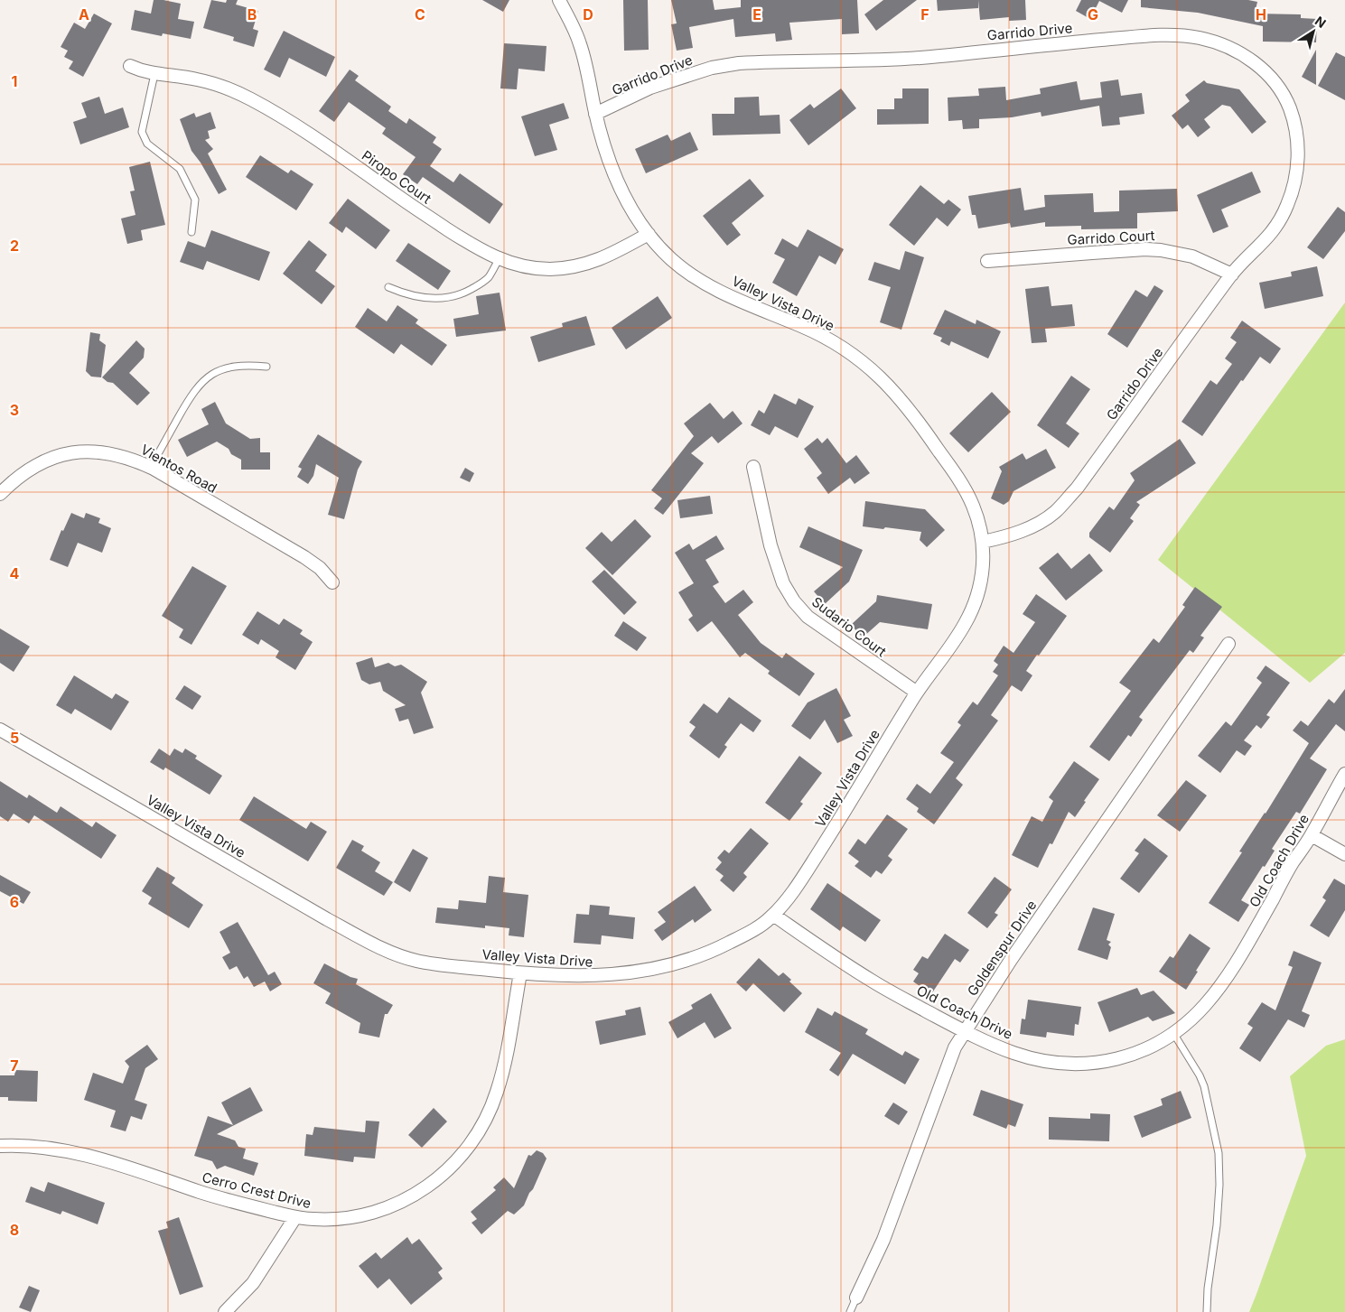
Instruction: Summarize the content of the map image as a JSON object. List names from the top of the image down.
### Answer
{
  "streets": {
    "street": [
      "Garrido Drive",
      "Piropo Court",
      "Garrido Court",
      "Valley Vista Drive",
      "Vientos Road",
      "Sudario Court",
      "Old Coach Drive",
      "Goldenspur Drive",
      "Cerro Crest Drive"
    ]
  },
  "crossings": [
    ["Garrido Drive", "Garrido Court"],
    ["Garrido Drive", "Valley Vista Drive"],
    ["Piropo Court", "Valley Vista Drive"],
    ["Valley Vista Drive", "Sudario Court"],
    ["Valley Vista Drive", "Old Coach Drive"],
    ["Valley Vista Drive", "Cerro Crest Drive"],
    ["Old Coach Drive", "Goldenspur Drive"]
  ],
  "north": "top right",
  "grid": {
    "columns": [
      "A",
      "B",
      "C",
      "D",
      "E",
      "F",
      "G",
      "H"
    ],
    "rows": [
      "1",
      "2",
      "3",
      "4",
      "5",
      "6",
      "7",
      "8"
    ]
  }
}
